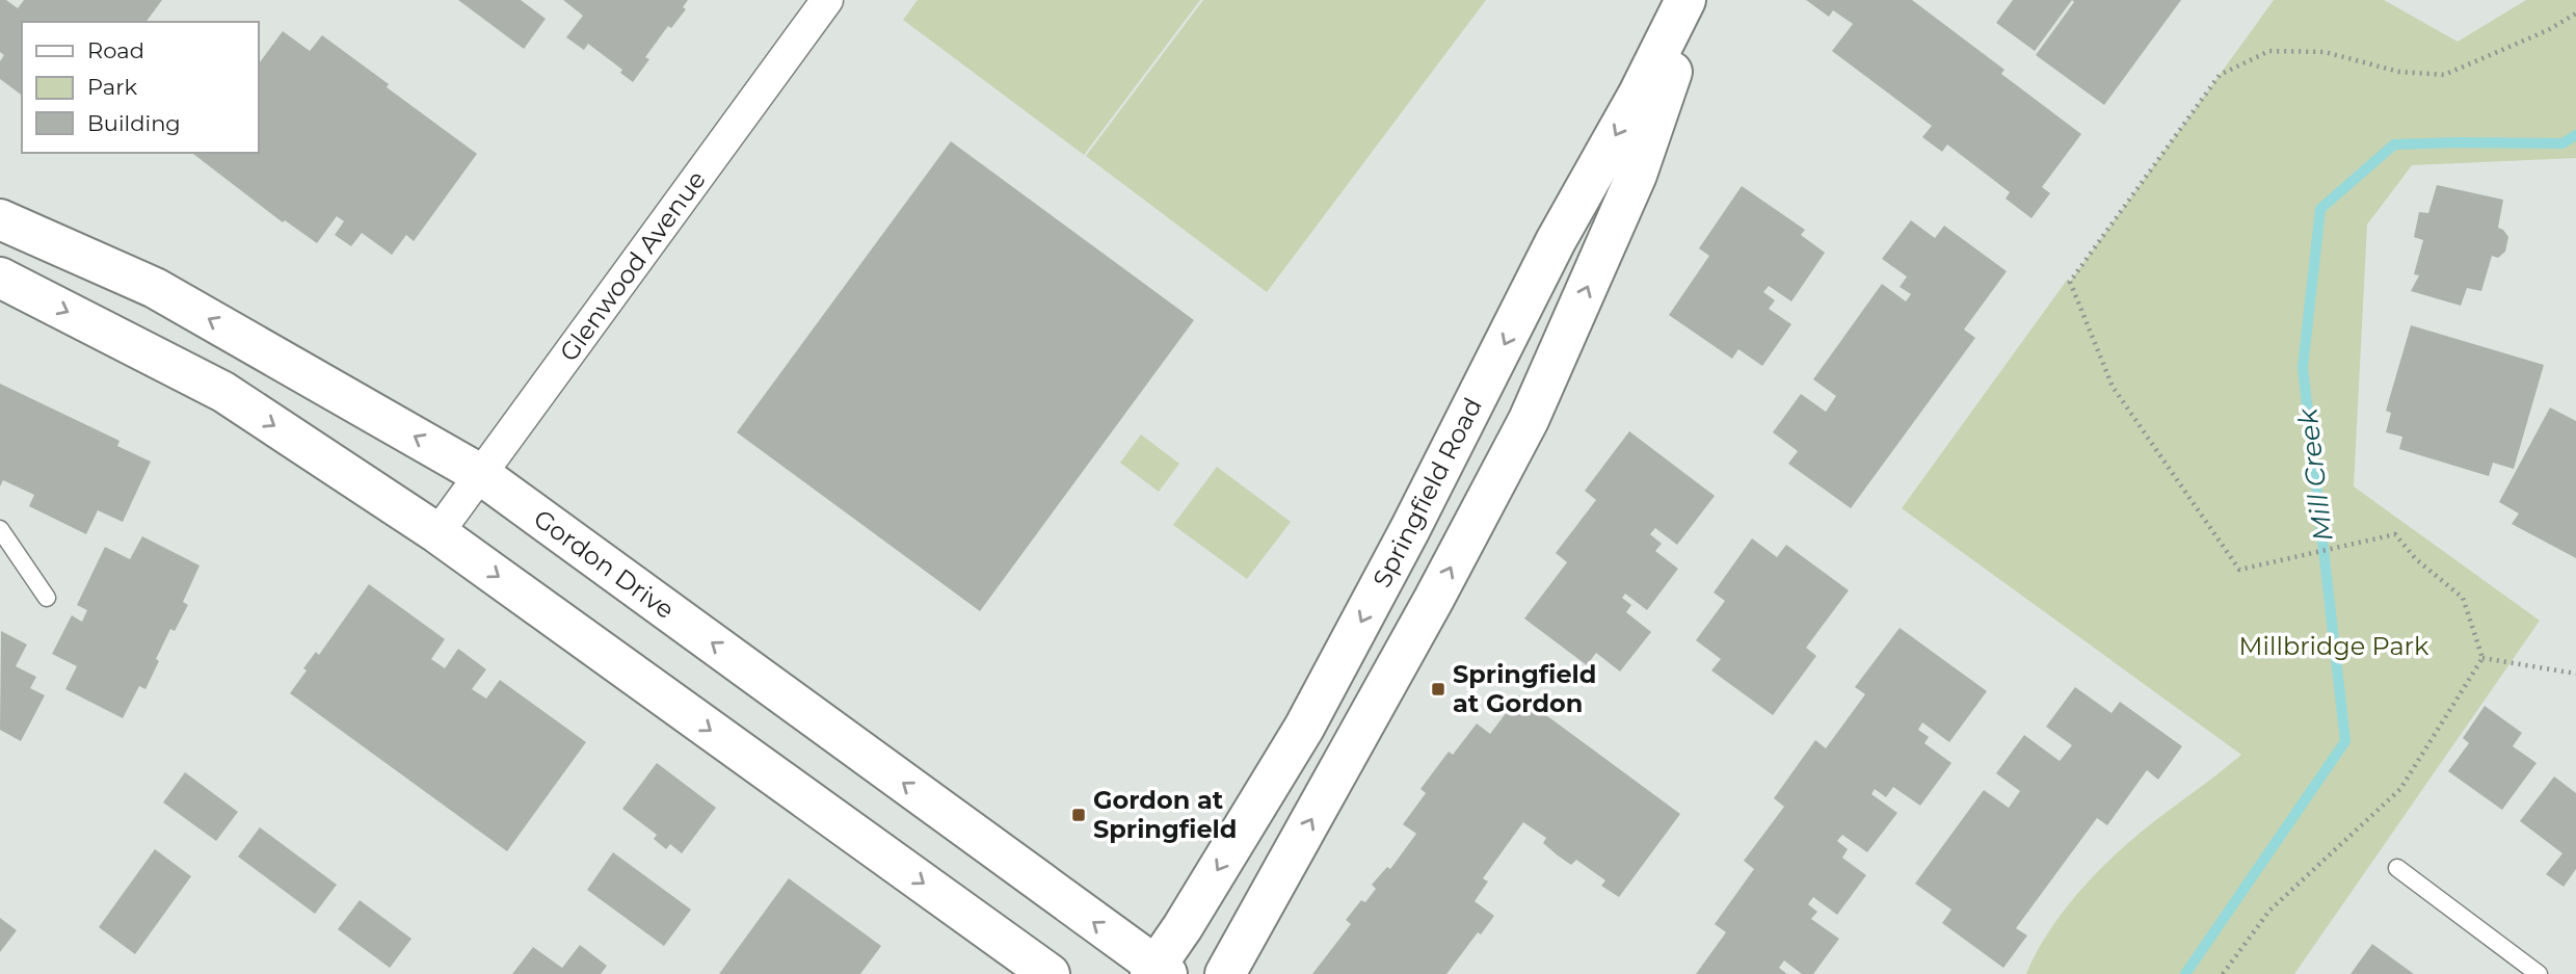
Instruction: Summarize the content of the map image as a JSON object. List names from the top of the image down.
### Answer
{
  "streets": {
    "main road": ["Springfield Road", "Gordon Drive"],
    "street": ["Glenwood Avenue"]
  },
  "crossings": [
    ["Glenwood Avenue", "Gordon Drive"],
    ["Springfield Road", "Gordon Drive"]
  ],
  "water": ["Mill Creek"],
  "parks": ["Millbridge Park"],
  "places": {
    "transit": ["Springfield at Gordon", "Gordon at Springfield"]
  },
  "legend": ["Road", "Park", "Building"]
}
